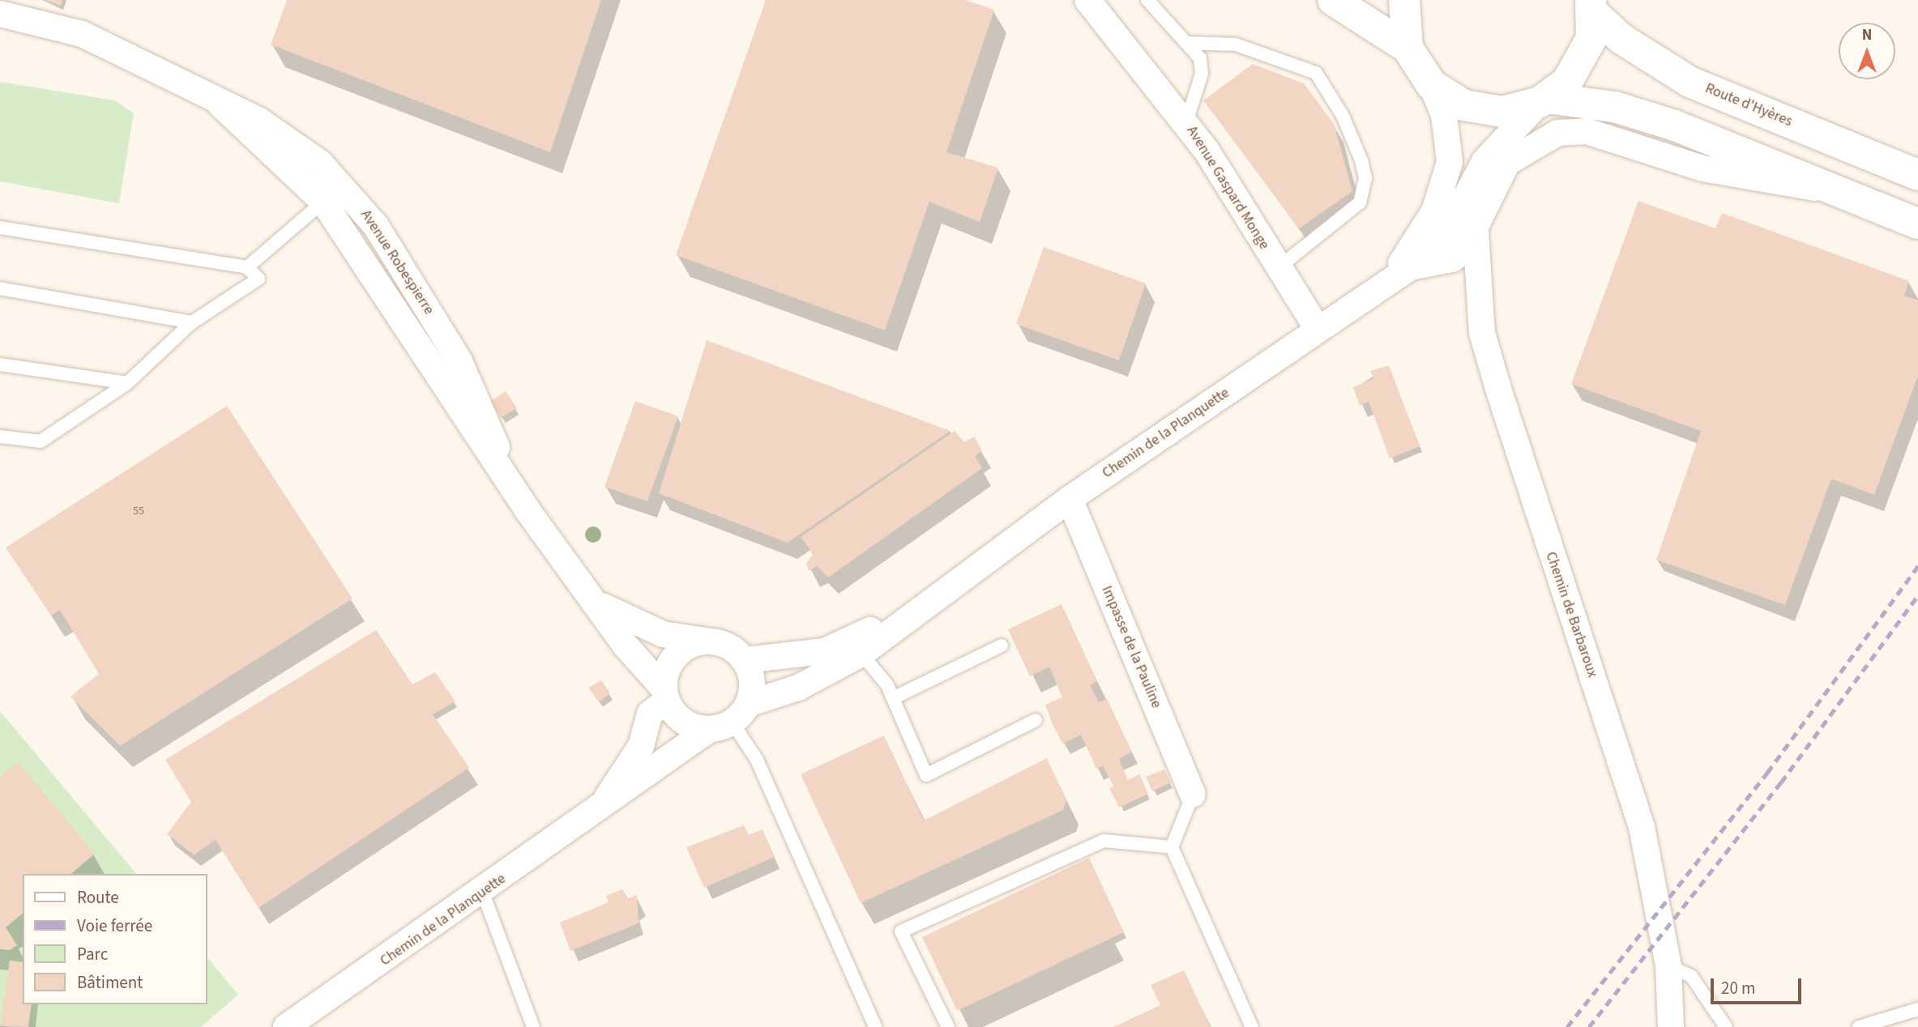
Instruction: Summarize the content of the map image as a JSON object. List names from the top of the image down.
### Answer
{
  "streets": {
    "main road": ["Route d'Hyères"],
    "street": [
      "Avenue Gaspard Monge",
      "Avenue Robespierre",
      "Chemin de la Planquette",
      "Chemin de Barbaroux",
      "Impasse de la Pauline"
    ]
  },
  "crossings": [
    ["Avenue Gaspard Monge", "Chemin de la Planquette"],
    ["Avenue Robespierre", "Chemin de la Planquette"],
    ["Chemin de la Planquette", "Chemin de Barbaroux"],
    ["Chemin de la Planquette", "Impasse de la Pauline"]
  ],
  "house_numbers": ["55"],
  "legend": [
    "Route",
    "Voie ferrée",
    "Parc",
    "Bâtiment"
  ],
  "scale_bar": "20 m",
  "north": "top"
}
